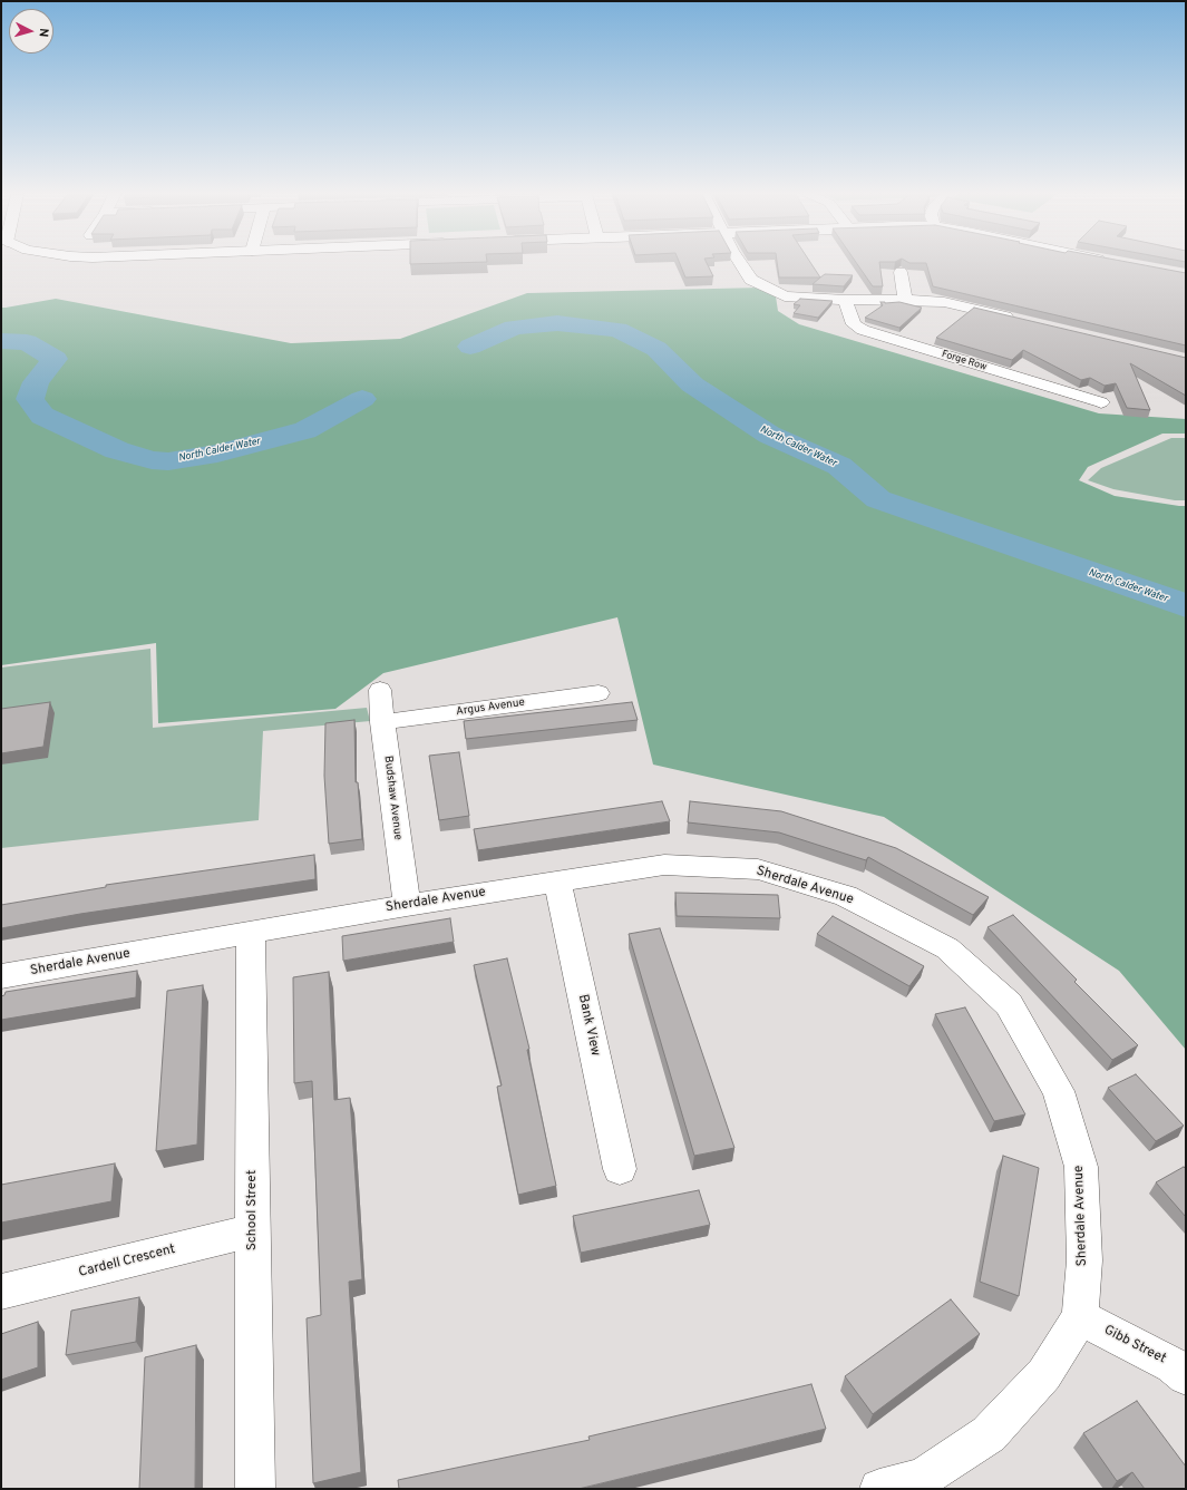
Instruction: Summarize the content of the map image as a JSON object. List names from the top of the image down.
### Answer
{
  "streets": {
    "street": [
      "Forge Row",
      "Argus Avenue",
      "Budshaw Avenue",
      "Sherdale Avenue",
      "Bank View",
      "School Street",
      "Cardell Crescent",
      "Gibb Street"
    ]
  },
  "crossings": [
    ["Argus Avenue", "Budshaw Avenue"],
    ["Budshaw Avenue", "Sherdale Avenue"],
    ["Sherdale Avenue", "Bank View"],
    ["Sherdale Avenue", "School Street"],
    ["Sherdale Avenue", "Gibb Street"],
    ["School Street", "Cardell Crescent"]
  ],
  "water": ["North Calder Water"],
  "north": "right"
}
